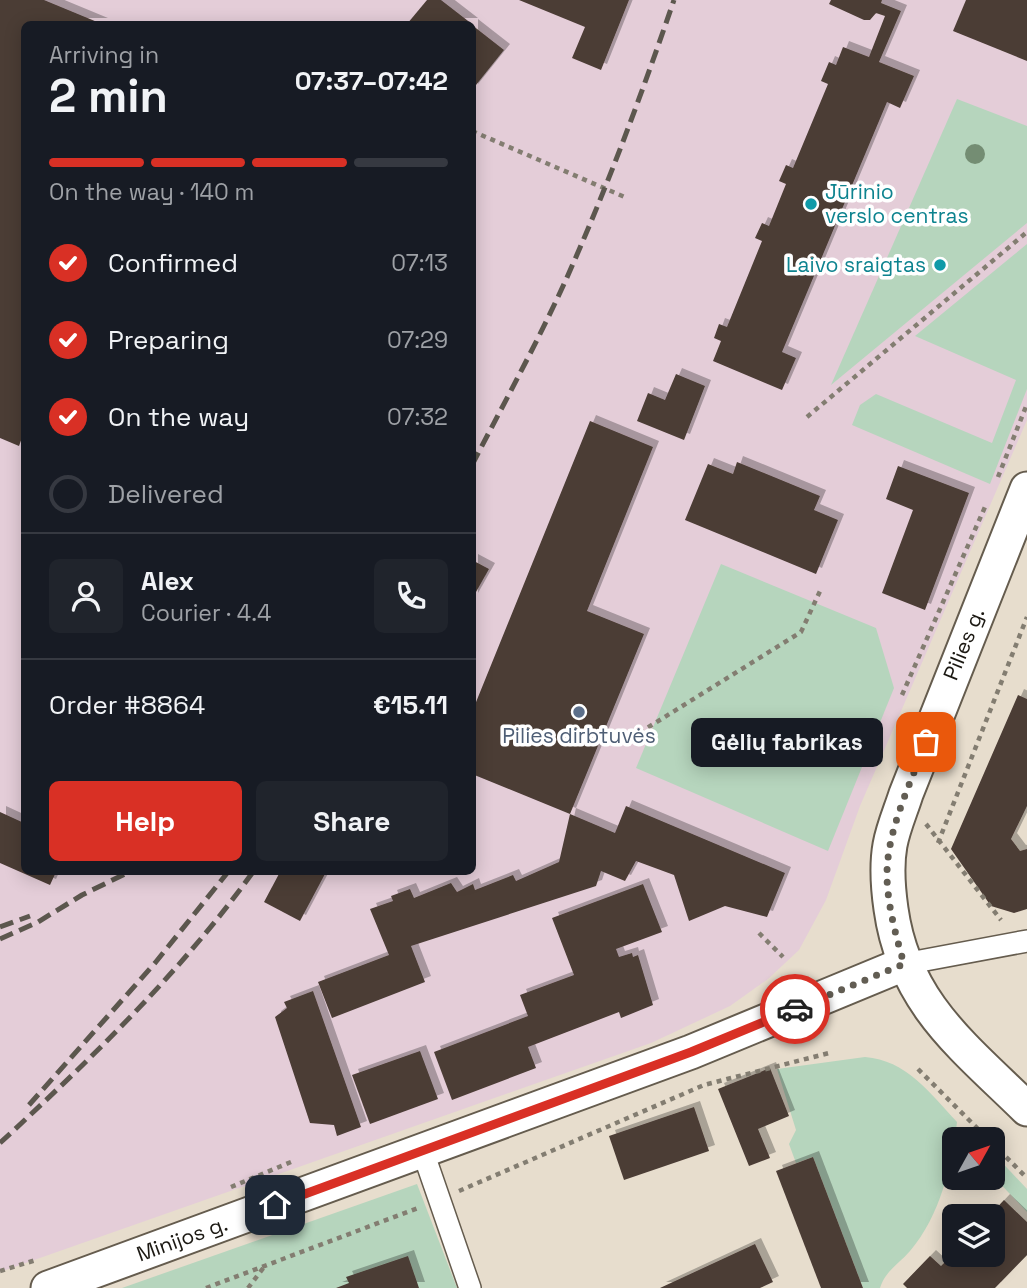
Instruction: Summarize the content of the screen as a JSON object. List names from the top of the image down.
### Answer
{
  "streets": {
    "main road": ["Pilies g.", "Minijos g."]
  },
  "crossings": [
    ["Pilies g.", "Minijos g."]
  ],
  "places": [
    "Jūrinio verslo centras",
    "Laivo sraigtas",
    "Pilies dirbtuvės",
    "Gėlių fabrikas"
  ],
  "north": "top right",
  "page": {
    "heading": ["2 min", "Arriving in", "07:37–07:42"],
    "panel": [
      "Alex",
      "Courier · 4.4",
      "Order #8864",
      "€15.11"
    ],
    "bar": "On the way · 140 m",
    "list": [
      ["Confirmed", "07:13"],
      ["Preparing", "07:29"],
      ["On the way", "07:32"],
      "Delivered"
    ],
    "bubble": "Gėlių fabrikas",
    "buttons": ["Help", "Share"]
  }
}
